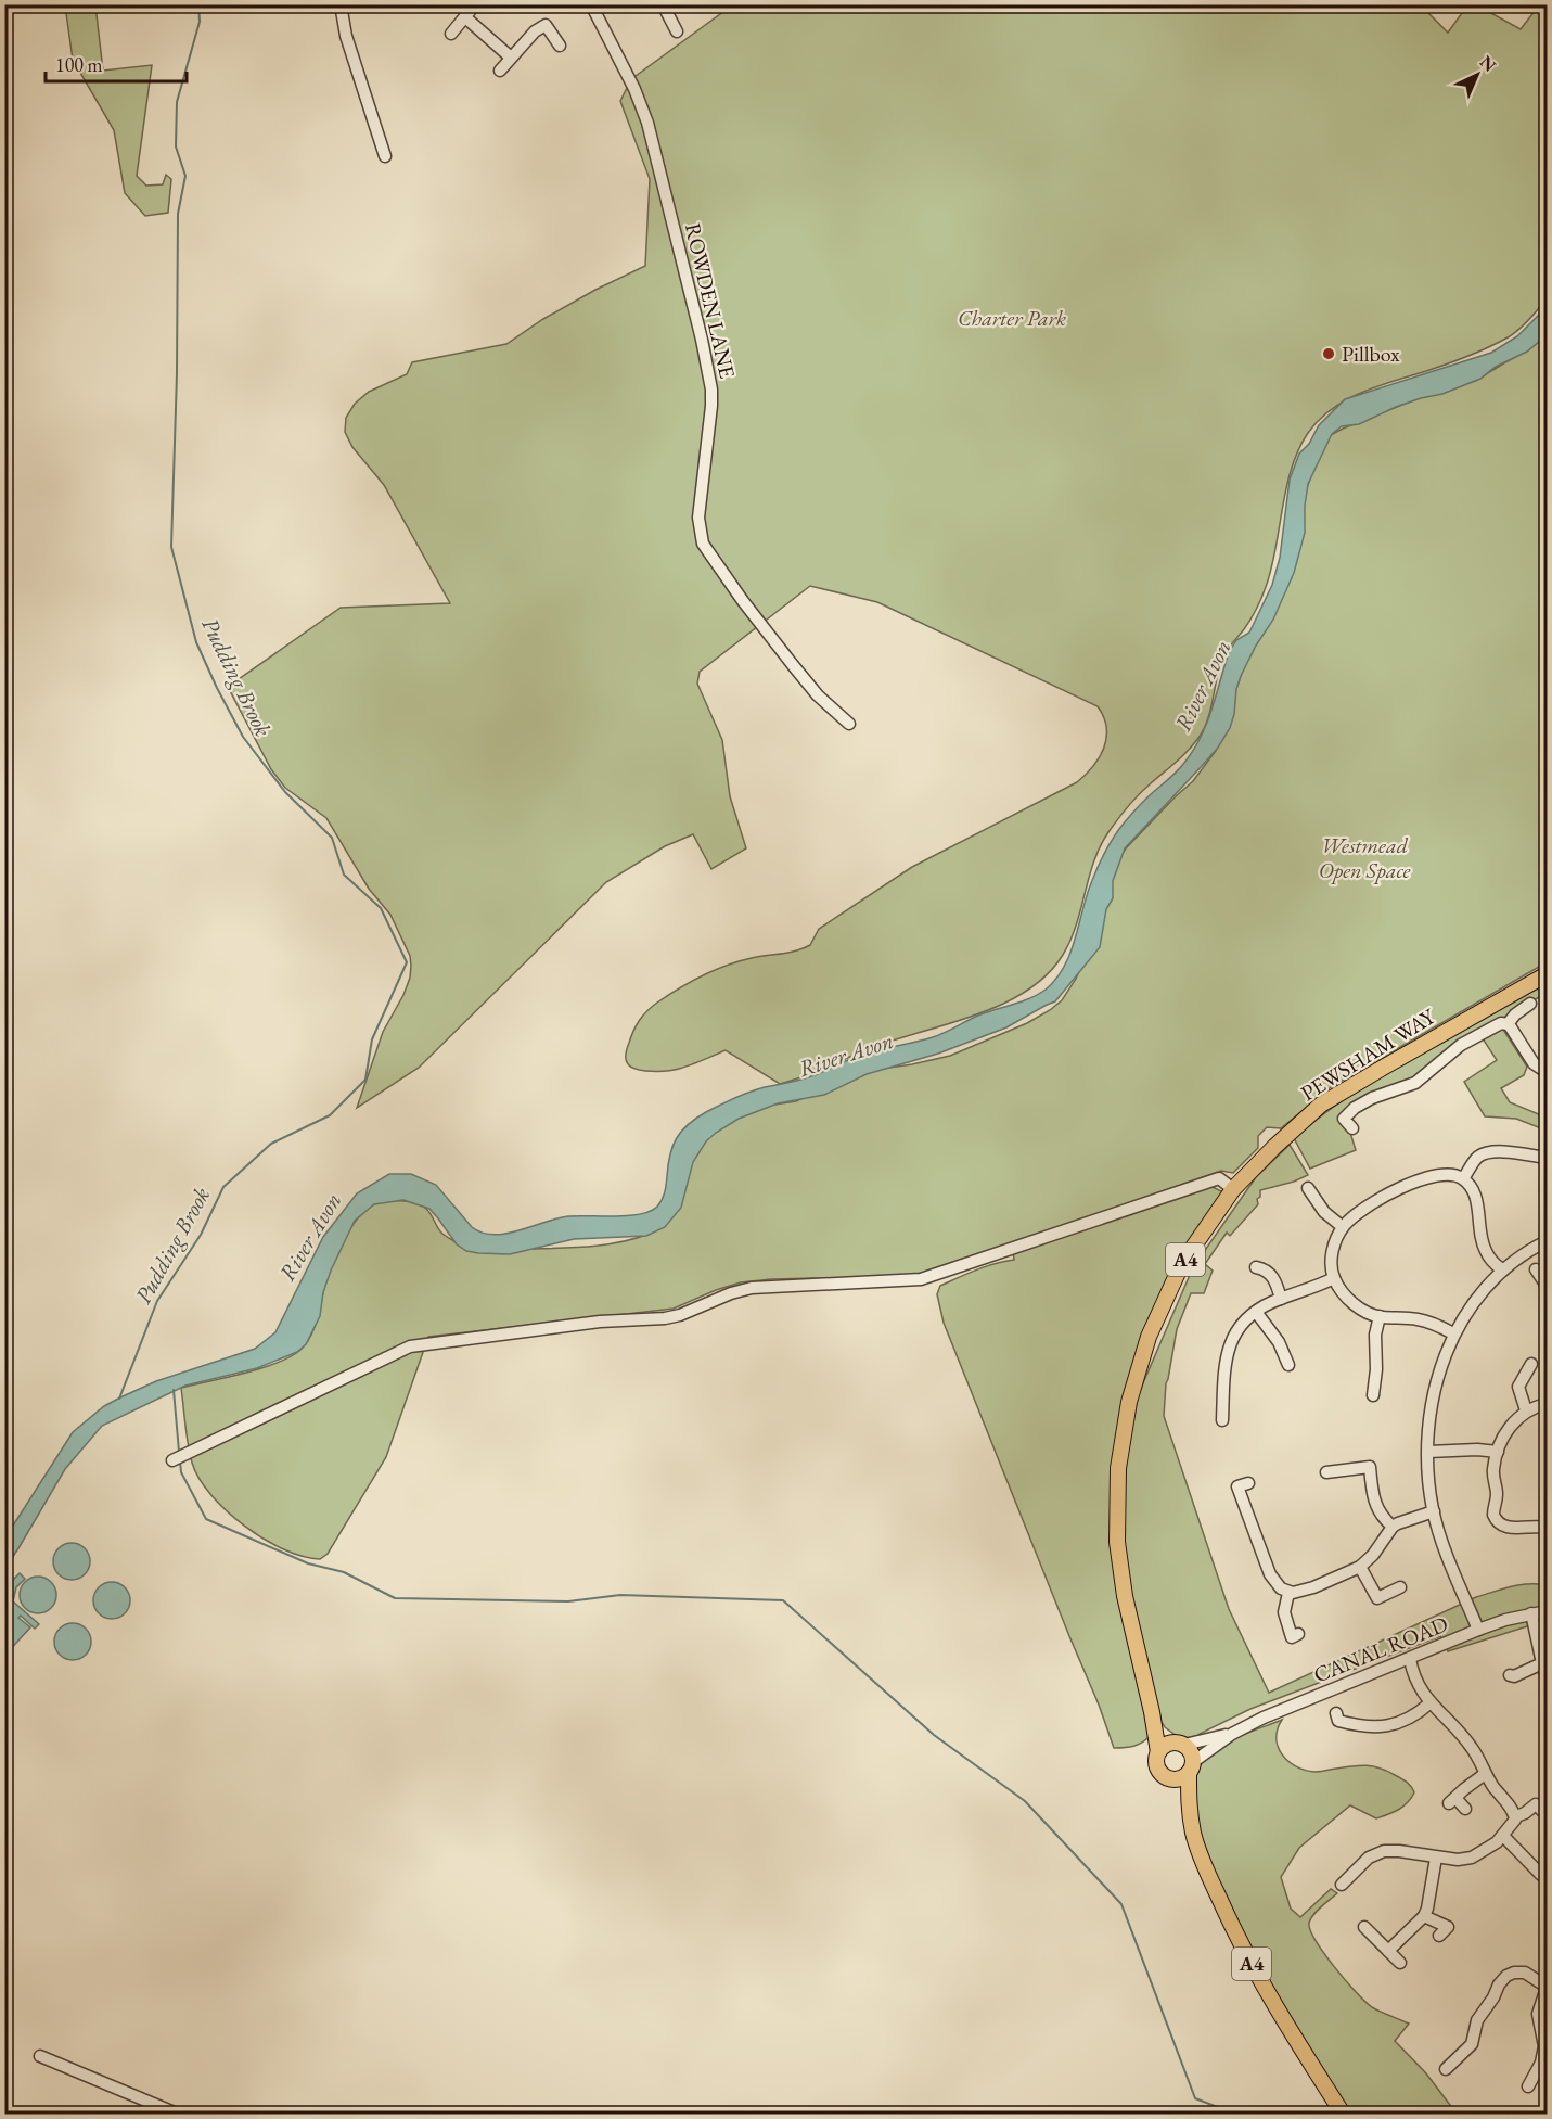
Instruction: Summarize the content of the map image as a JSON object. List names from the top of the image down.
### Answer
{
  "streets": {
    "main road": ["PEWSHAM WAY", "A4"],
    "street": ["ROWDEN LANE", "CANAL ROAD"]
  },
  "crossings": [
    ["PEWSHAM WAY", "A4"],
    ["PEWSHAM WAY", "CANAL ROAD"],
    ["A4", "CANAL ROAD"]
  ],
  "water": ["Pudding Brook", "River Avon"],
  "parks": ["Charter Park", "Westmead Open Space"],
  "places": ["Pillbox"],
  "scale_bar": "100 m",
  "north": "top right"
}
